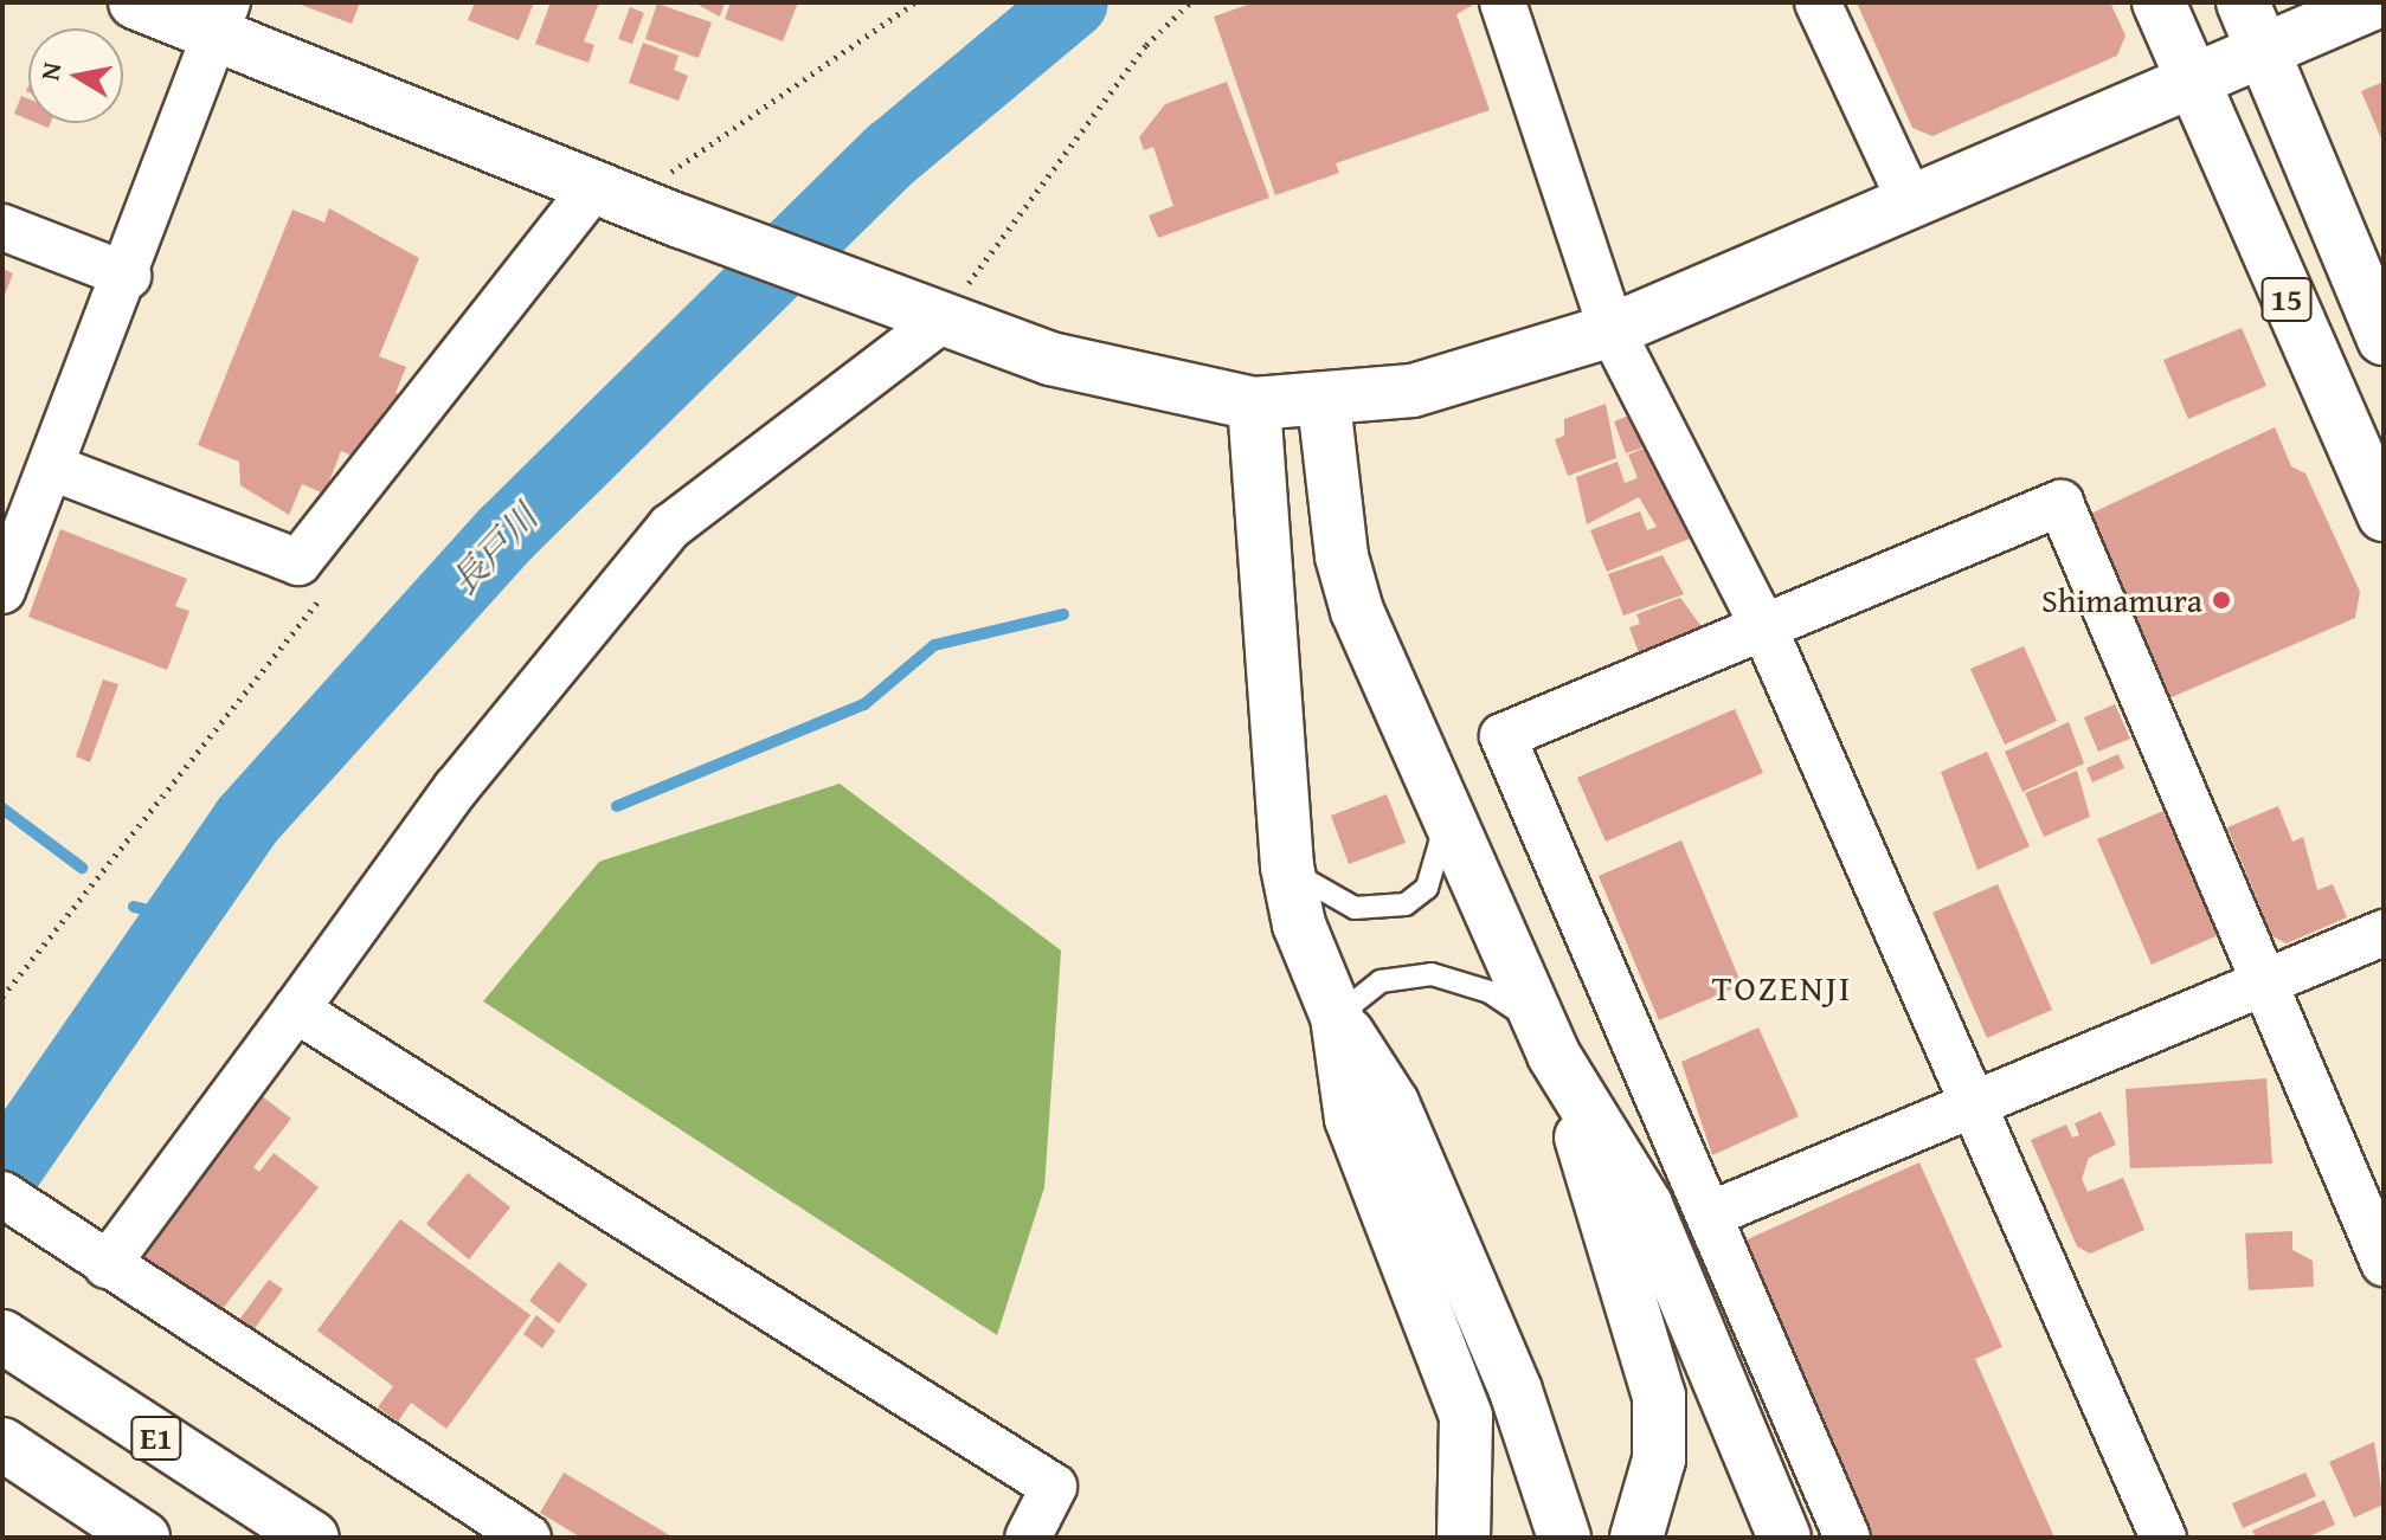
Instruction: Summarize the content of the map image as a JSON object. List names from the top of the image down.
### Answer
{
  "streets": {
    "main road": ["15", "E1"]
  },
  "districts": ["TOZENJI"],
  "water": ["長戸川"],
  "places": ["Shimamura"],
  "north": "left"
}
